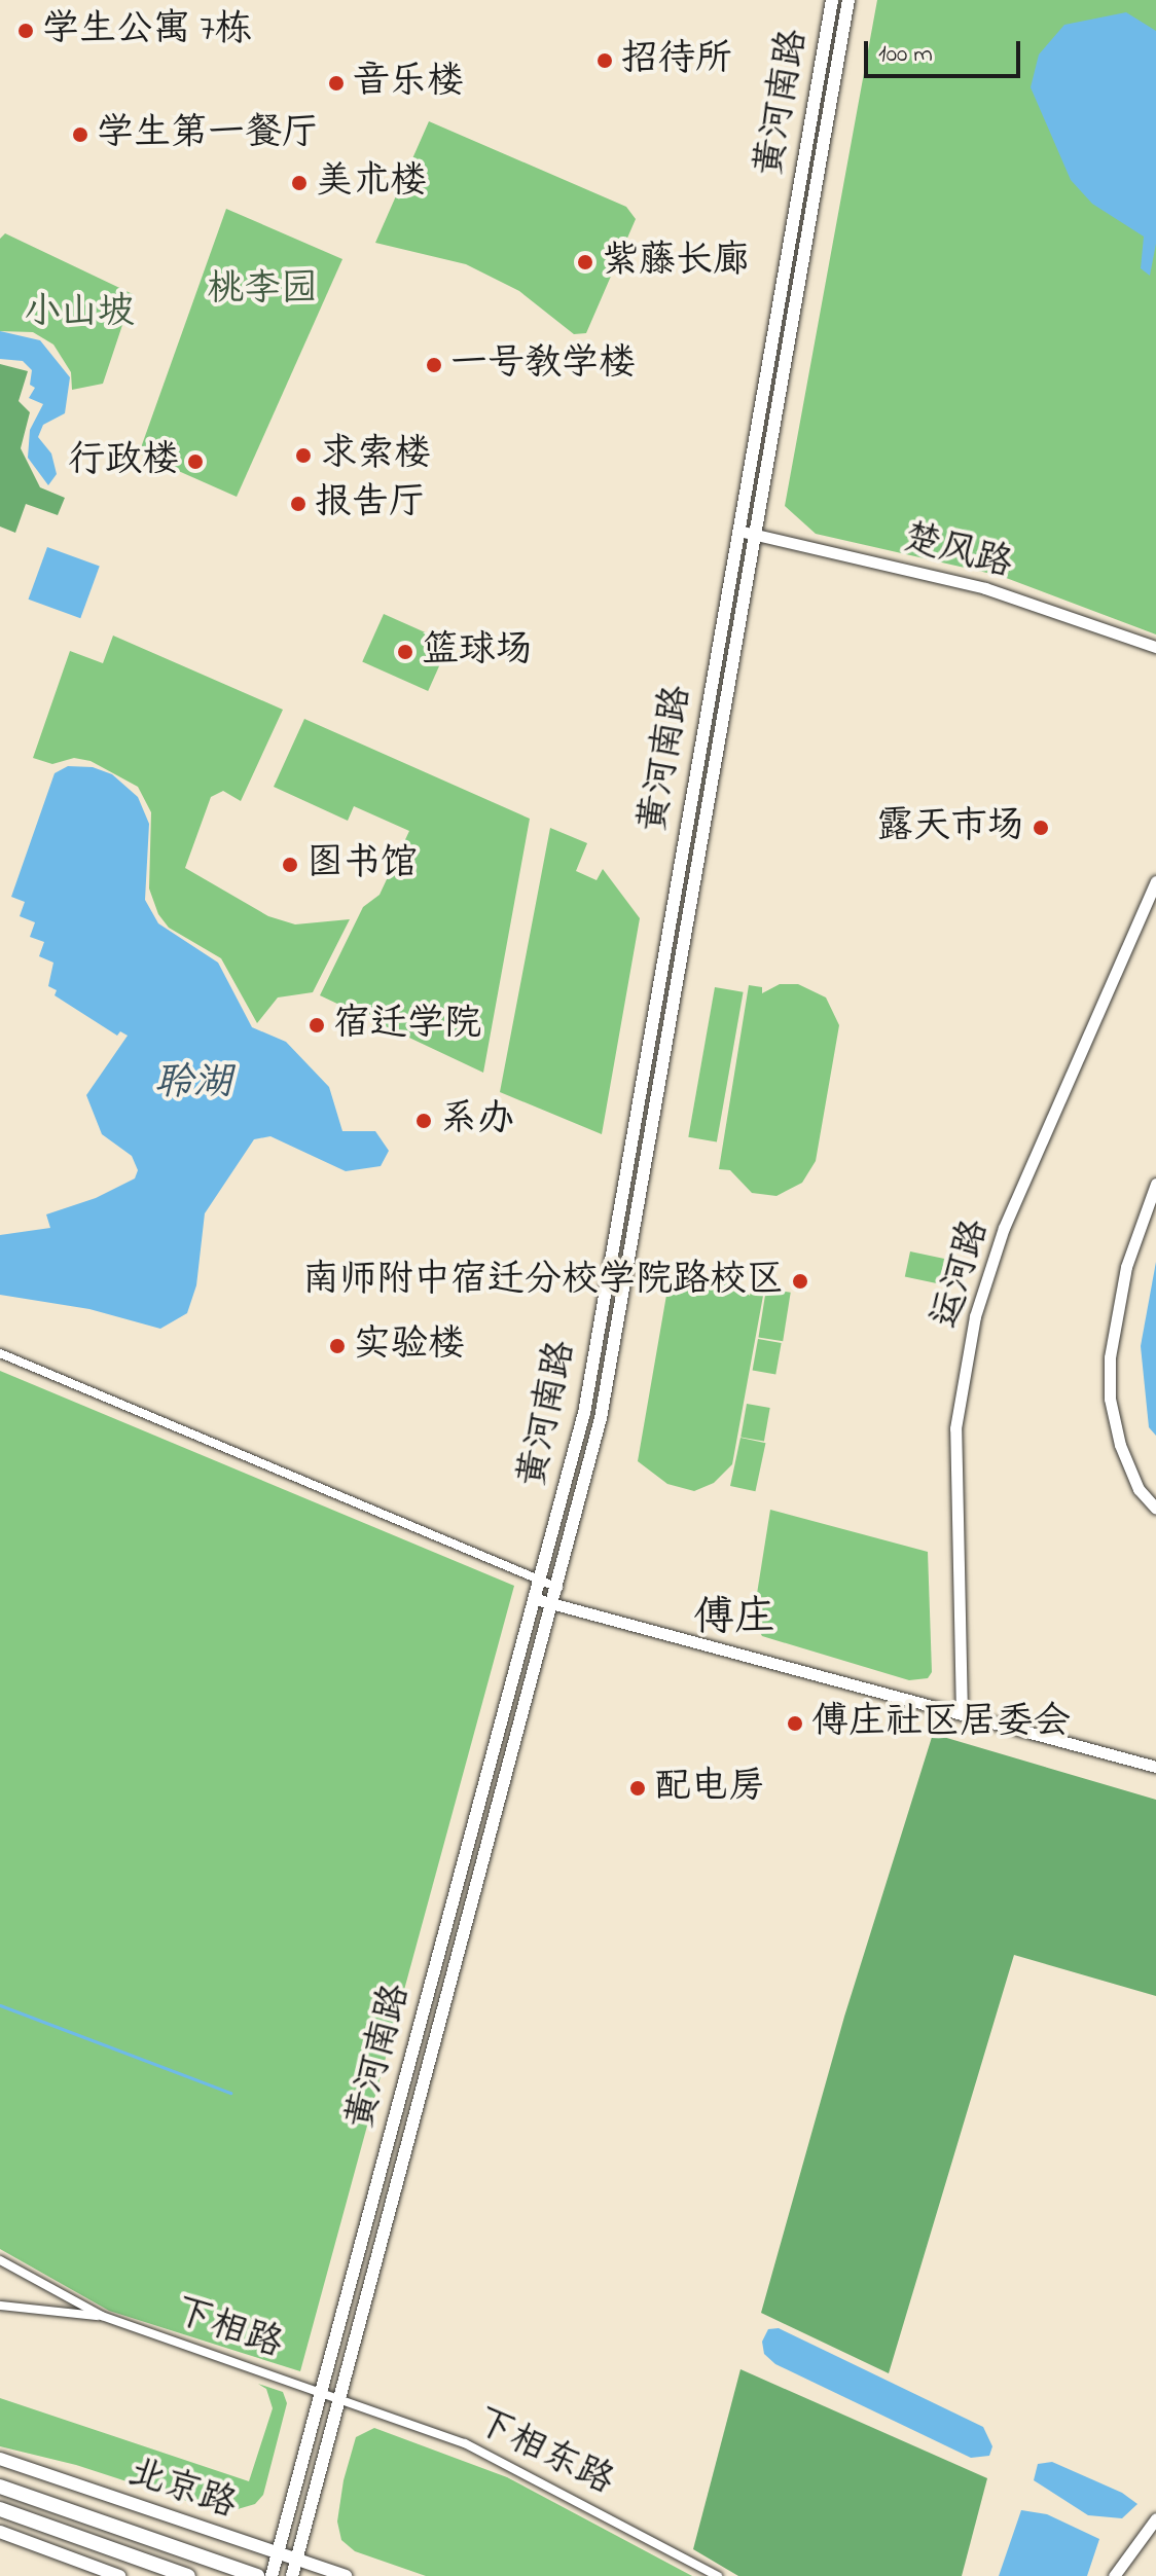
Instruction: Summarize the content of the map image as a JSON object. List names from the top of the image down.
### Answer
{
  "streets": {
    "highway": ["北京路"],
    "main road": ["黄河南路"],
    "street": [
      "楚风路",
      "运河路",
      "下相路",
      "下相东路"
    ]
  },
  "crossings": [
    ["黄河南路", "楚风路"],
    ["黄河南路", "下相路"],
    ["黄河南路", "下相东路"],
    ["黄河南路", "北京路"],
    ["下相路", "下相东路"]
  ],
  "districts": ["傅庄"],
  "water": ["聆湖"],
  "parks": ["桃李园", "小山坡"],
  "places": [
    "学生公寓 7栋",
    "招待所",
    "音乐楼",
    "学生第一餐厅",
    "美术楼",
    "紫藤长廊",
    "一号教学楼",
    "求索楼",
    "行政楼",
    "报告厅",
    "篮球场",
    "露天市场",
    "图书馆",
    "宿迁学院",
    "系办",
    "南师附中宿迁分校学院路校区",
    "实验楼",
    "傅庄社区居委会",
    "配电房"
  ],
  "scale_bar": "100 m"
}
